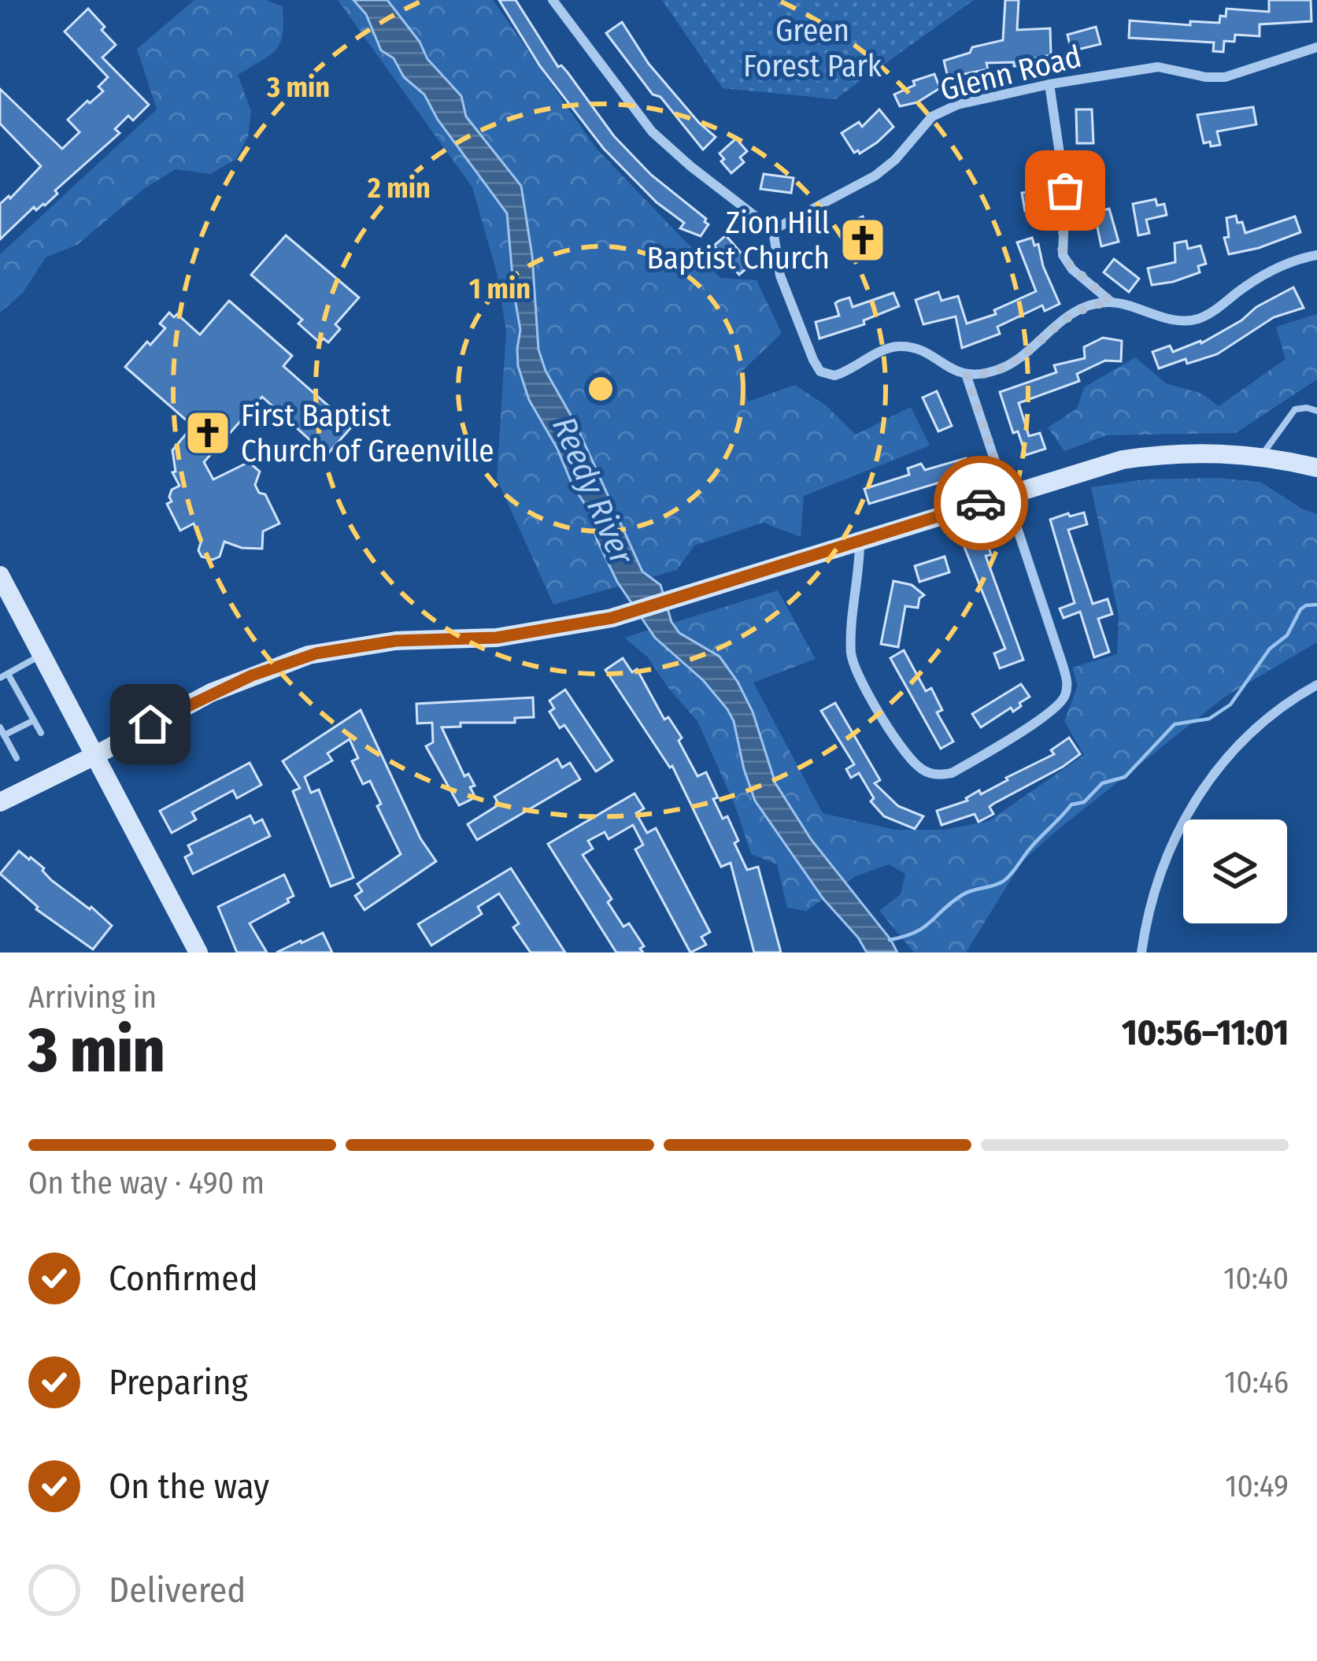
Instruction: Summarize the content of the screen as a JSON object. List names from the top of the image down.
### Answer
{
  "streets": {
    "street": ["Glenn Road"]
  },
  "water": ["Reedy River"],
  "parks": ["Green Forest Park"],
  "places": {
    "church": ["Zion Hill Baptist Church", "First Baptist Church of Greenville"]
  },
  "page": {
    "heading": ["3 min", "Arriving in", "10:56–11:01"],
    "bar": "On the way · 490 m",
    "list": [
      ["Confirmed", "10:40"],
      ["Preparing", "10:46"],
      ["On the way", "10:49"],
      "Delivered"
    ]
  },
  "rings": ["3 min", "2 min", "1 min"]
}
